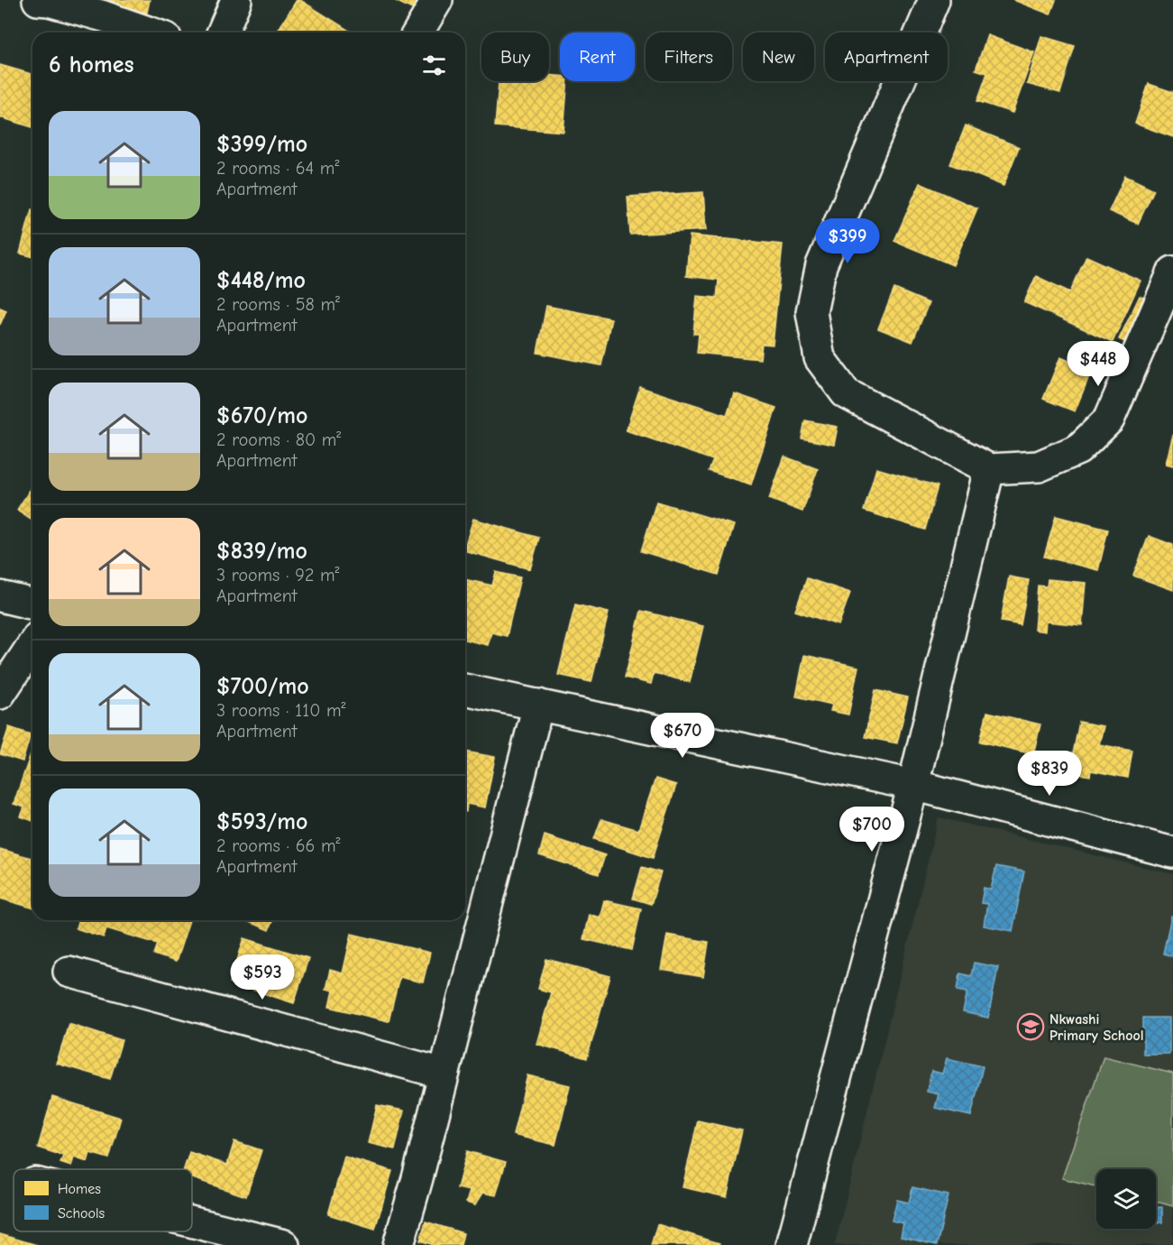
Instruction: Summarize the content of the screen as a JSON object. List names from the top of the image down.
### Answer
{
  "places": {
    "school or university": ["Nkwashi Primary School"]
  },
  "legend": ["Homes", "Schools"],
  "page": {
    "chip": [
      "Buy",
      "Rent",
      "Filters",
      "New",
      "Apartment"
    ],
    "heading": "6 homes",
    "list": [
      {
        "name": "$399/mo",
        "note": "2 rooms · 64 m² · Apartment"
      },
      {
        "name": "$448/mo",
        "note": "2 rooms · 58 m² · Apartment"
      },
      {
        "name": "$670/mo",
        "note": "2 rooms · 80 m² · Apartment"
      },
      {
        "name": "$839/mo",
        "note": "3 rooms · 92 m² · Apartment"
      },
      {
        "name": "$700/mo",
        "note": "3 rooms · 110 m² · Apartment"
      },
      {
        "name": "$593/mo",
        "note": "2 rooms · 66 m² · Apartment"
      }
    ],
    "price": [
      "$399",
      "$448",
      "$670",
      "$839",
      "$700",
      "$593"
    ]
  }
}
